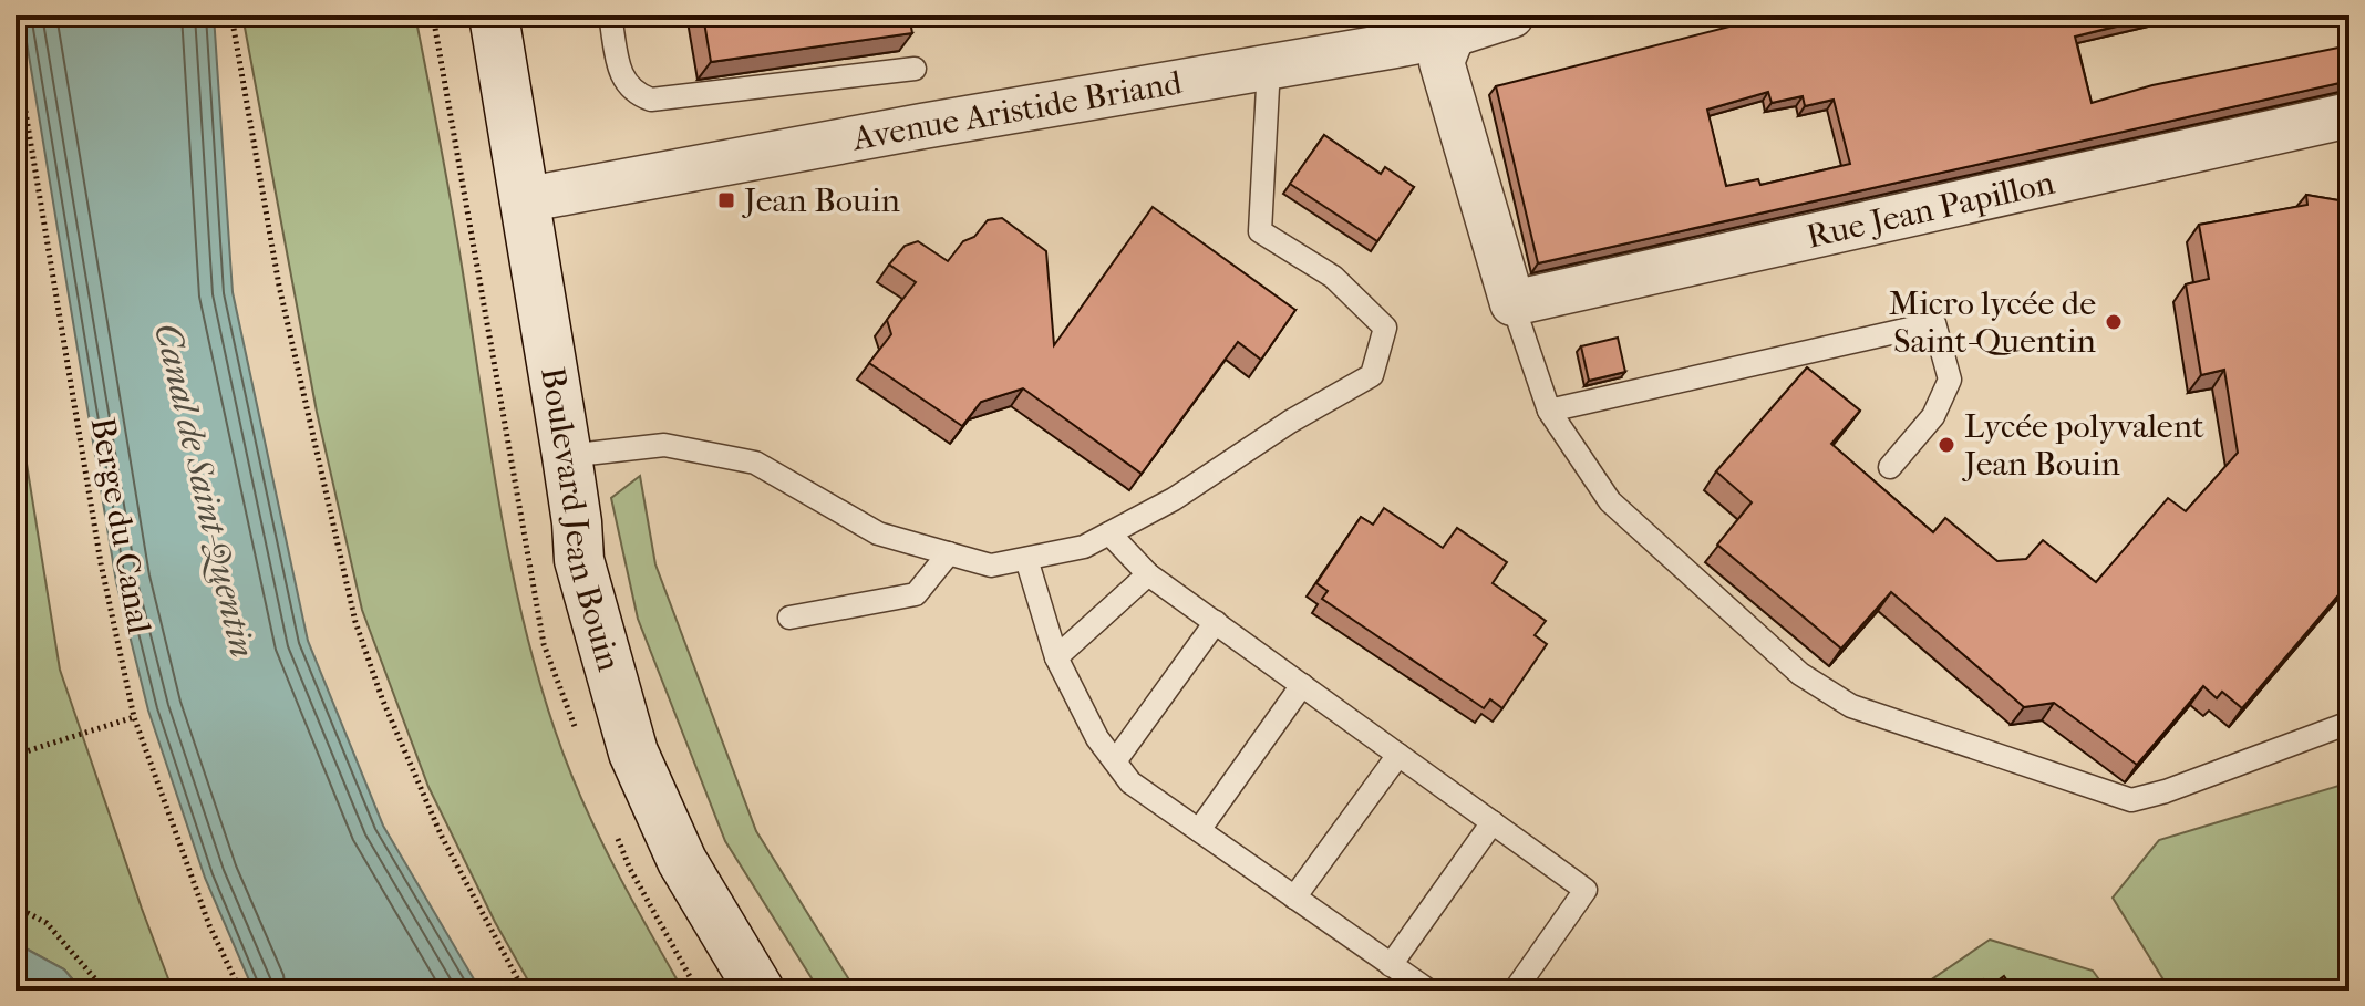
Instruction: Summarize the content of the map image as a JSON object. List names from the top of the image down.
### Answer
{
  "streets": {
    "street": ["Avenue Aristide Briand", "Rue Jean Papillon", "Boulevard Jean Bouin"],
    "path": ["Berge du Canal"]
  },
  "crossings": [
    ["Avenue Aristide Briand", "Boulevard Jean Bouin"]
  ],
  "water": ["Canal de Saint-Quentin"],
  "places": {
    "transit": ["Jean Bouin"],
    "other": ["Micro lycée de Saint-Quentin", "Lycée polyvalent Jean Bouin"]
  }
}
